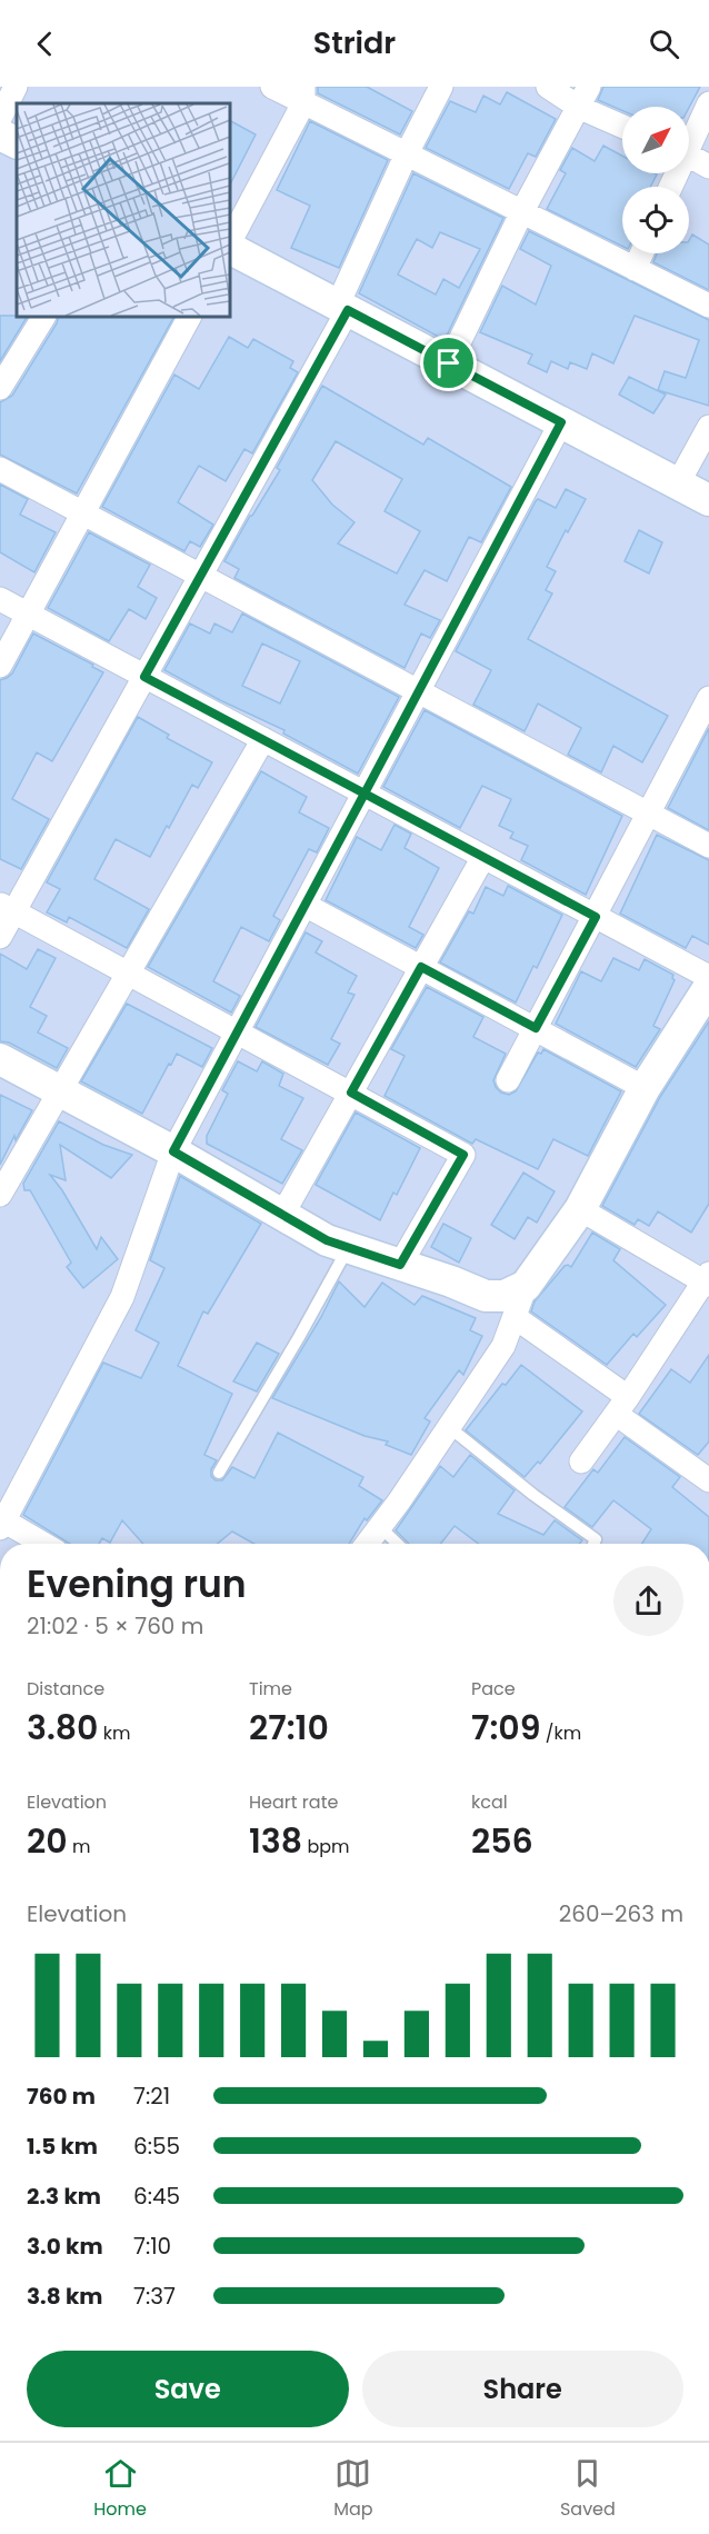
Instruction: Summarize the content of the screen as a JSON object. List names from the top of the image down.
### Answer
{
  "north": "top right",
  "page": {
    "header": "Stridr",
    "heading": ["Evening run", "21:02 · 5 × 760 m"],
    "stats": [
      ["Distance", "3.80 km"],
      ["Time", "27:10"],
      ["Pace", "7:09 /km"],
      ["Elevation", "20 m"],
      ["Heart rate", "138 bpm"],
      ["kcal", "256"]
    ],
    "chart": ["Elevation", "260–263 m"],
    "list": [
      {
        "name": "760 m",
        "note": "7:21"
      },
      {
        "name": "1.5 km",
        "note": "6:55"
      },
      {
        "name": "2.3 km",
        "note": "6:45"
      },
      {
        "name": "3.0 km",
        "note": "7:10"
      },
      {
        "name": "3.8 km",
        "note": "7:37"
      }
    ],
    "buttons": ["Save", "Share"],
    "tabs": ["Home", "Map", "Saved"]
  }
}
